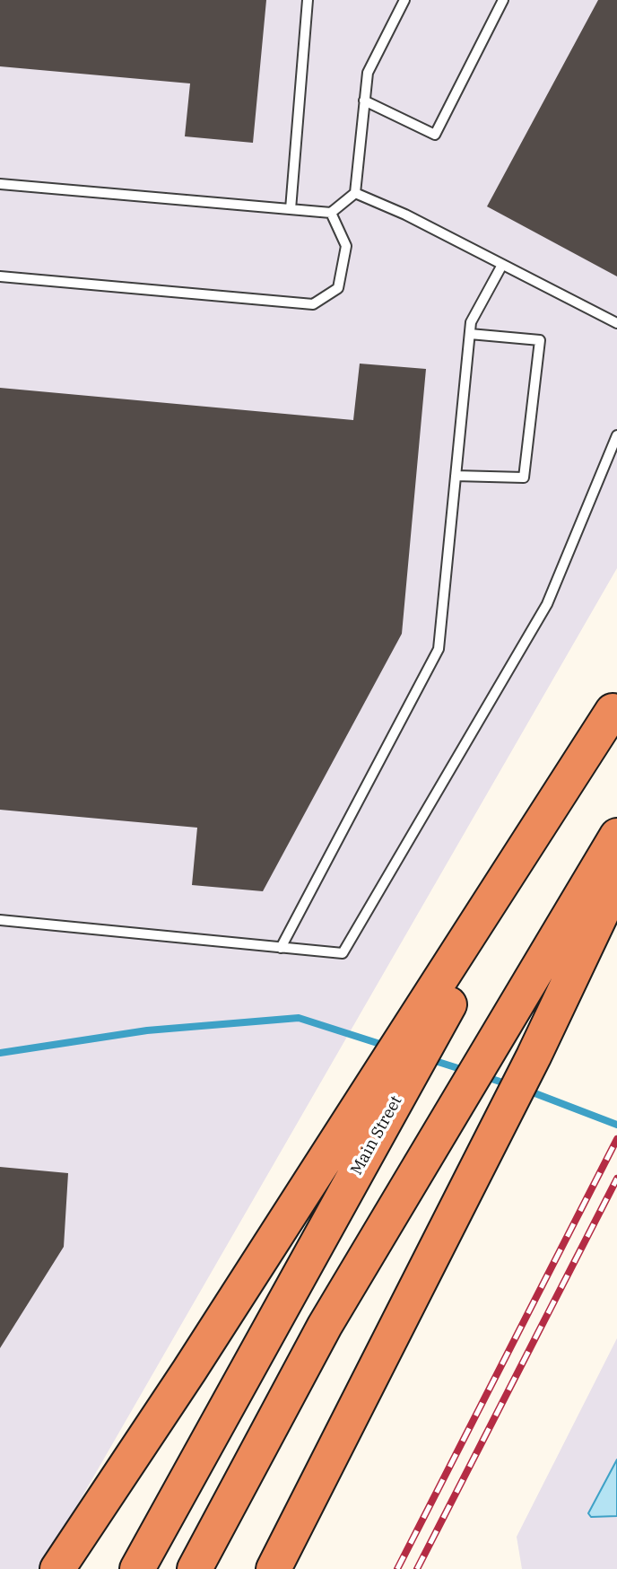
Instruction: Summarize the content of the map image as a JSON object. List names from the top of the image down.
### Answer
{
  "streets": {
    "highway": ["Main Street"]
  }
}
